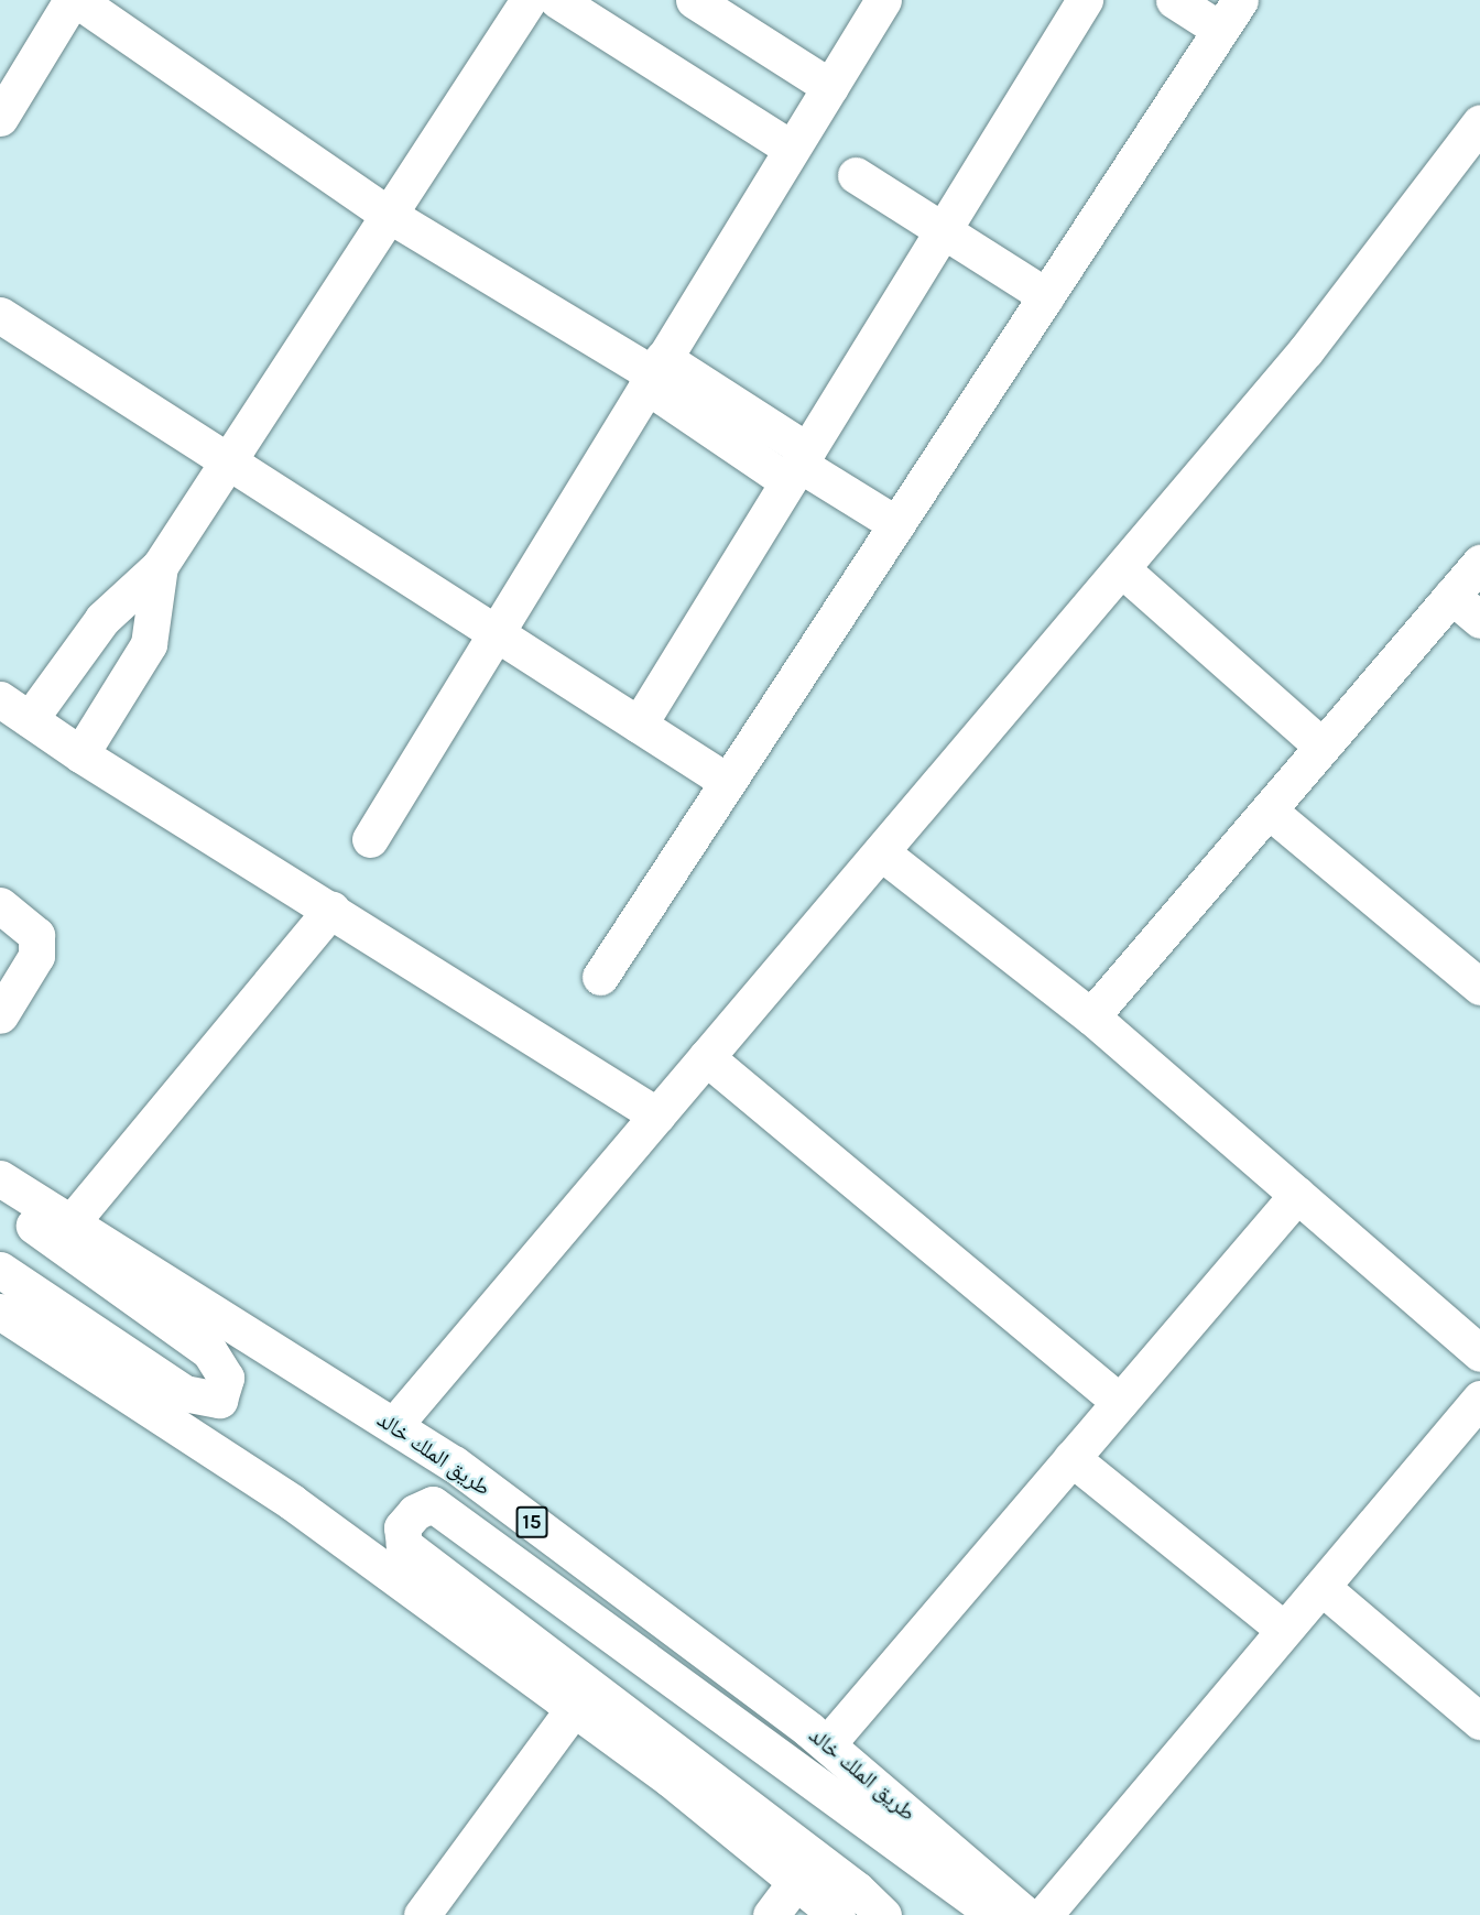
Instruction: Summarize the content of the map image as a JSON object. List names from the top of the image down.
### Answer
{
  "streets": {
    "main road": ["طريق الملك خالد", "15"]
  }
}
